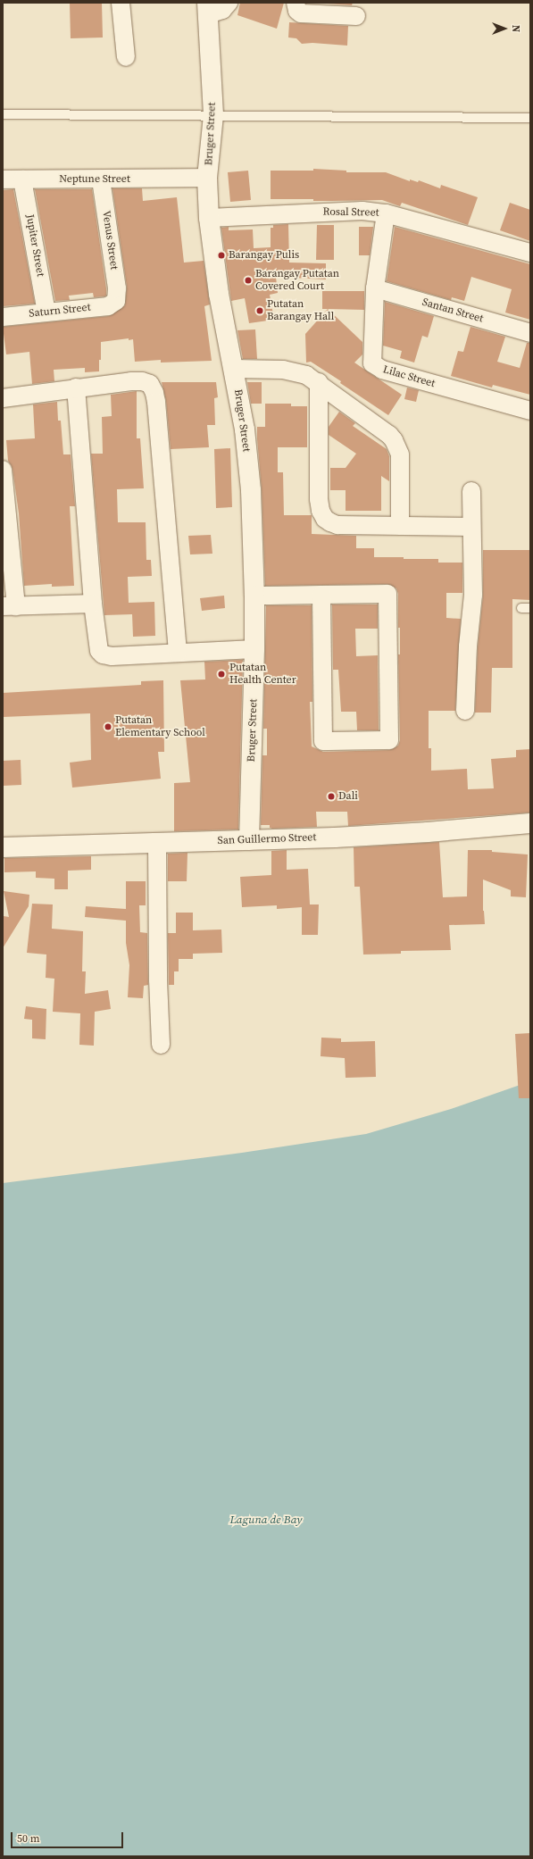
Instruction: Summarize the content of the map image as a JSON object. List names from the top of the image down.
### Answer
{
  "streets": {
    "street": [
      "Bruger Street",
      "Neptune Street",
      "Rosal Street",
      "Venus Street",
      "Jupiter Street",
      "Saturn Street",
      "Santan Street",
      "Lilac Street",
      "San Guillermo Street"
    ]
  },
  "crossings": [
    ["Bruger Street", "Neptune Street"],
    ["Bruger Street", "Rosal Street"],
    ["Bruger Street", "San Guillermo Street"],
    ["Neptune Street", "Venus Street"],
    ["Neptune Street", "Jupiter Street"],
    ["Rosal Street", "Lilac Street"],
    ["Venus Street", "Saturn Street"],
    ["Jupiter Street", "Saturn Street"],
    ["Santan Street", "Lilac Street"]
  ],
  "water": ["Laguna de Bay"],
  "places": [
    "Barangay Pulis",
    "Barangay Putatan Covered Court",
    "Putatan Barangay Hall",
    "Putatan Health Center",
    "Putatan Elementary School",
    "Dali"
  ],
  "scale_bar": "50 m",
  "north": "right"
}
